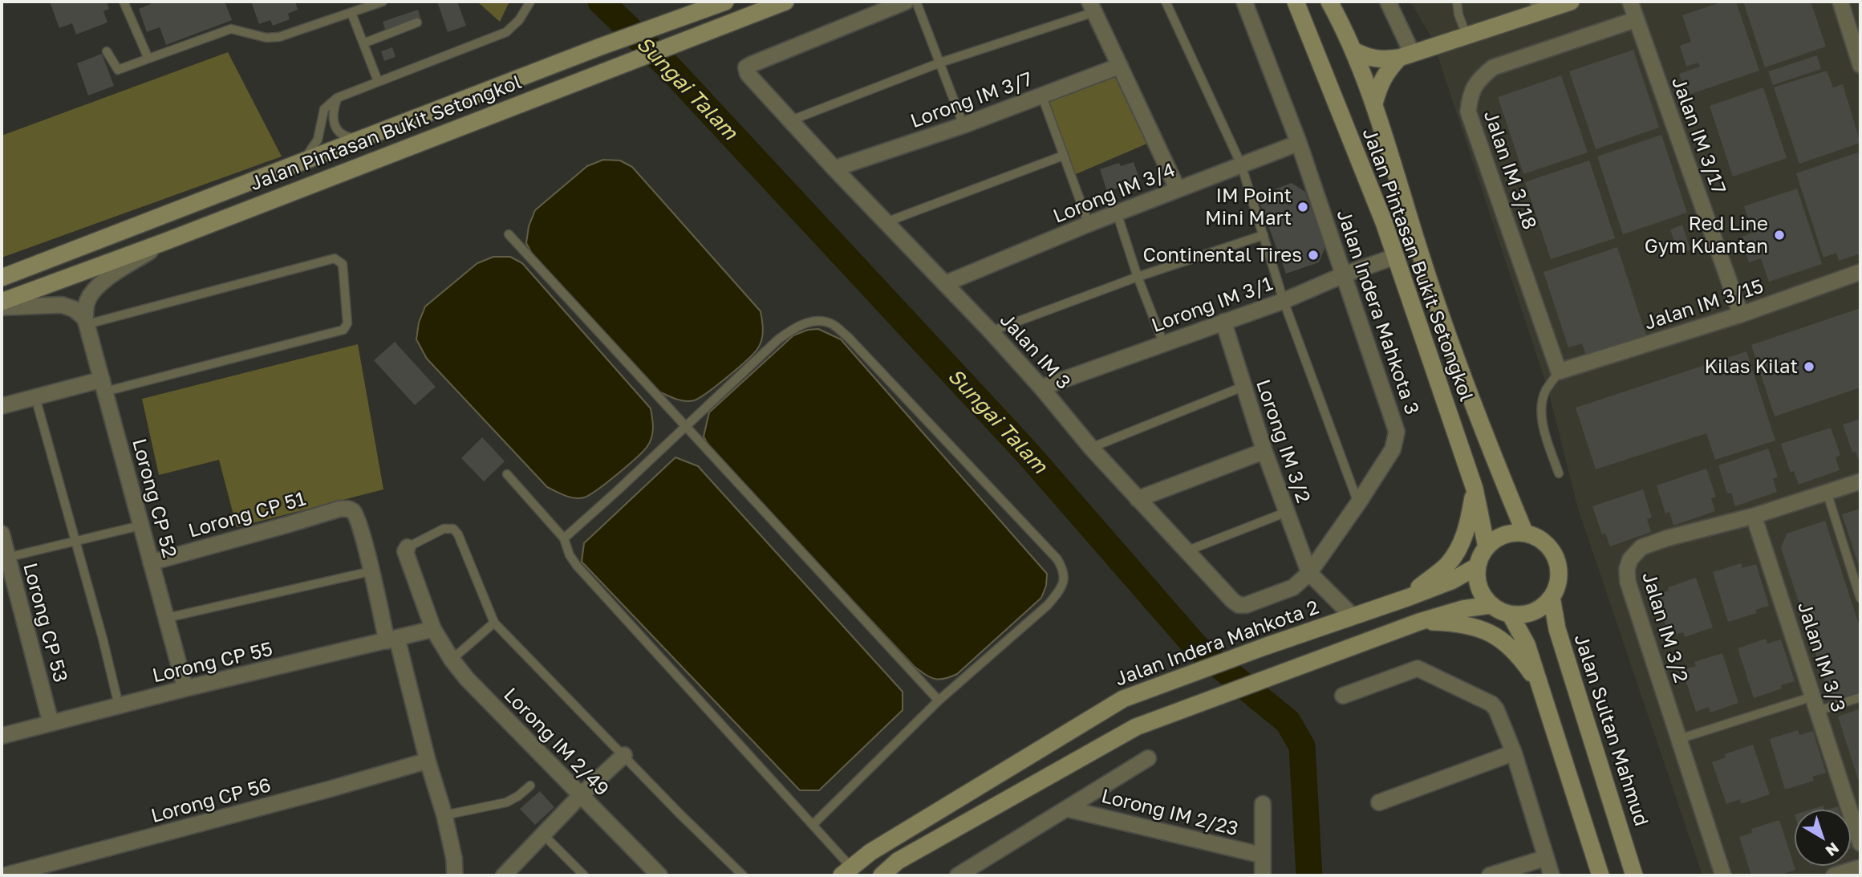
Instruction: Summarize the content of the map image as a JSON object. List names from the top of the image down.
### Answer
{
  "streets": {
    "main road": ["Jalan Pintasan Bukit Setongkol", "Jalan Indera Mahkota 2", "Jalan Sultan Mahmud"],
    "street": [
      "Lorong IM 3/7",
      "Jalan IM 3/17",
      "Jalan IM 3/18",
      "Lorong IM 3/4",
      "Lorong IM 3/1",
      "Jalan IM 3/15",
      "Jalan Indera Mahkota 3",
      "Jalan IM 3",
      "Lorong IM 3/2",
      "Lorong CP 52",
      "Lorong CP 51",
      "Lorong CP 53",
      "Jalan IM 3/2",
      "Jalan IM 3/3",
      "Lorong CP 55",
      "Lorong IM 2/49",
      "Lorong CP 56",
      "Lorong IM 2/23"
    ]
  },
  "crossings": [
    ["Lorong IM 3/7", "Jalan IM 3"],
    ["Jalan Pintasan Bukit Setongkol", "Lorong IM 3/1"],
    ["Jalan Pintasan Bukit Setongkol", "Jalan Indera Mahkota 2"],
    ["Jalan Pintasan Bukit Setongkol", "Jalan Sultan Mahmud"],
    ["Jalan IM 3/17", "Jalan IM 3/18"],
    ["Jalan IM 3/17", "Jalan IM 3/15"],
    ["Jalan IM 3/18", "Jalan IM 3/15"],
    ["Lorong IM 3/4", "Jalan Indera Mahkota 3"],
    ["Lorong IM 3/4", "Jalan IM 3"],
    ["Lorong IM 3/1", "Jalan Indera Mahkota 3"],
    ["Lorong IM 3/1", "Jalan IM 3"],
    ["Lorong IM 3/1", "Lorong IM 3/2"],
    ["Jalan Indera Mahkota 3", "Jalan IM 3"],
    ["Jalan Indera Mahkota 3", "Lorong IM 3/2"],
    ["Jalan IM 3", "Lorong IM 3/2"],
    ["Lorong CP 52", "Lorong CP 51"],
    ["Lorong CP 52", "Lorong CP 55"],
    ["Lorong CP 53", "Lorong CP 55"],
    ["Jalan IM 3/2", "Jalan IM 3/3"],
    ["Jalan Indera Mahkota 2", "Jalan Sultan Mahmud"],
    ["Lorong CP 55", "Lorong IM 2/49"]
  ],
  "water": ["Sungai Talam"],
  "places": [
    "IM Point Mini Mart",
    "Red Line Gym Kuantan",
    "Continental Tires",
    "Kilas Kilat"
  ],
  "north": "bottom right"
}
